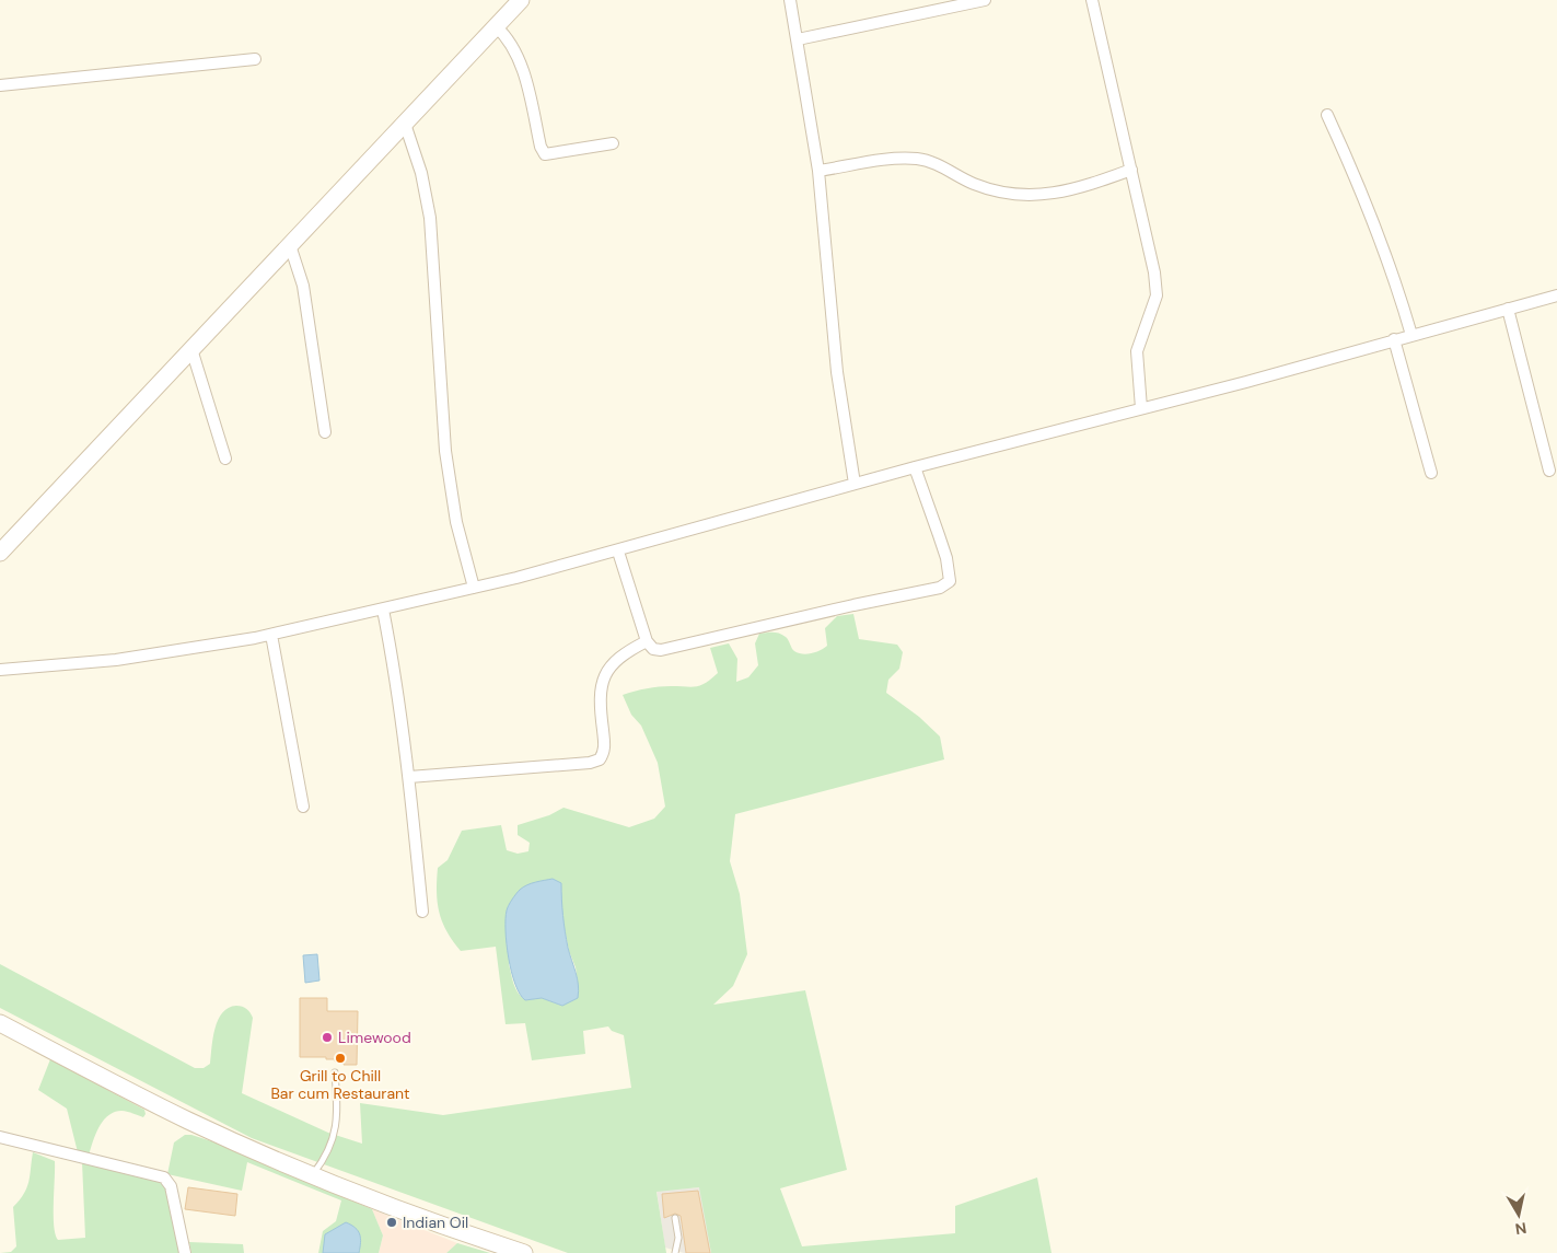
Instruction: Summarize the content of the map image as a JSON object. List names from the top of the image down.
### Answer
{
  "places": ["Limewood", "Grill to Chill Bar cum Restaurant", "Indian Oil"],
  "north": "bottom"
}
